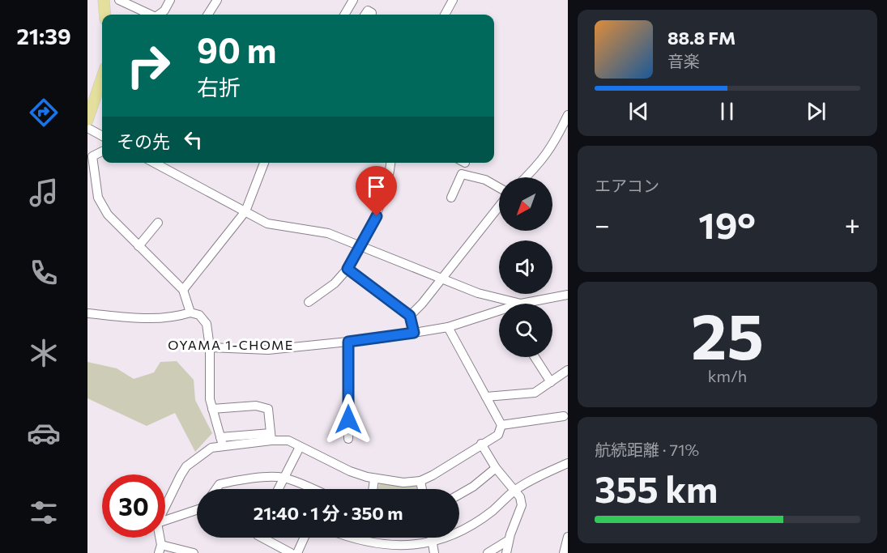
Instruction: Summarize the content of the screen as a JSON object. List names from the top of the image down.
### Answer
{
  "districts": ["OYAMA 1-CHOME"],
  "north": "bottom left",
  "page": {
    "tabs": "21:39",
    "turn": ["90 m", "右折"],
    "song": ["88.8 FM", "音楽"],
    "then": "その先",
    "tile": [
      "エアコン",
      ["25", "km/h"],
      ["航続距離 · 71%", "355 km"]
    ],
    "heat": ["−", "19°", "+"],
    "limit": "30",
    "trip": "21:40 · 1 分 · 350 m"
  }
}
